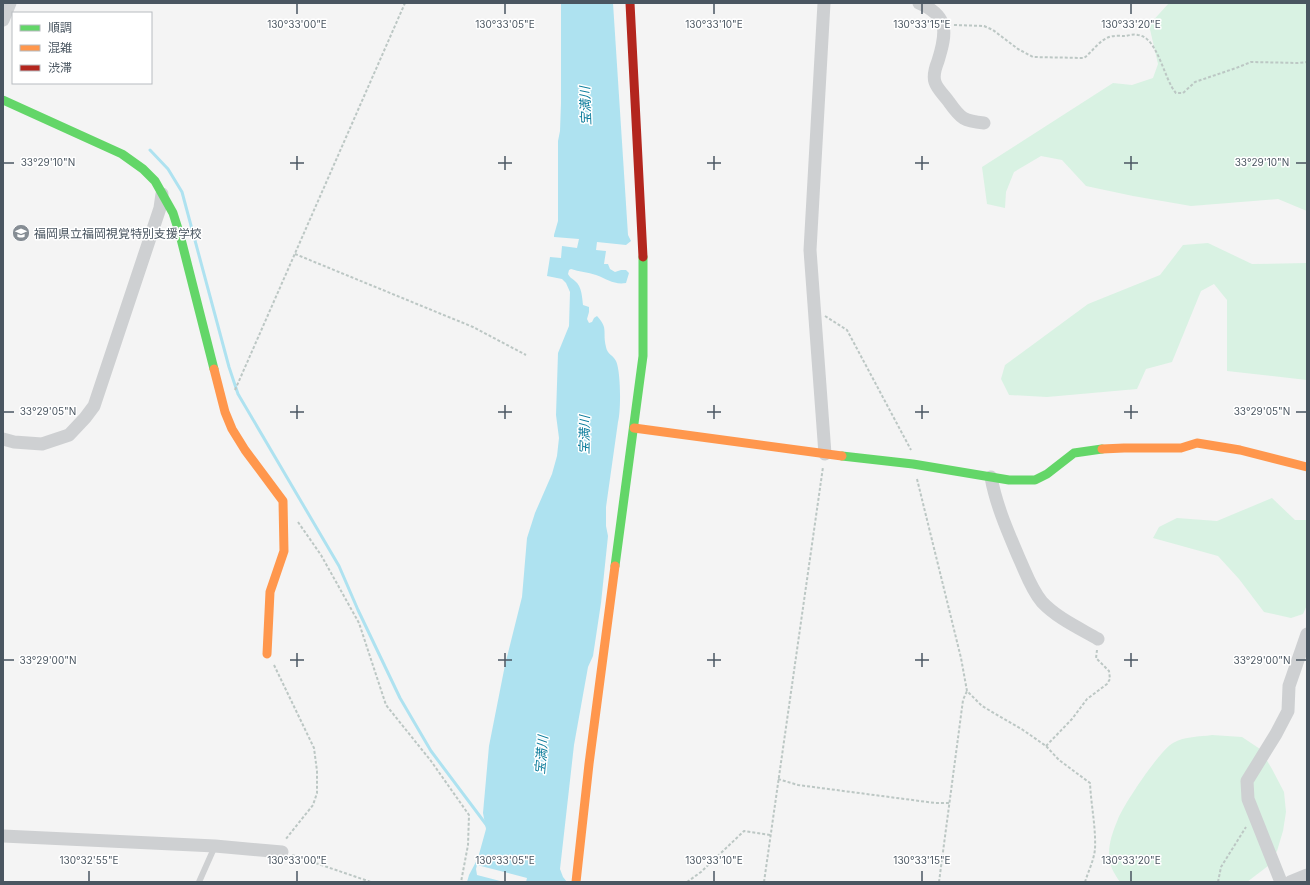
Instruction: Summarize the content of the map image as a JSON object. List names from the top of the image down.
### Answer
{
  "water": ["宝満川"],
  "places": {
    "school or university": ["福岡県立福岡視覚特別支援学校"]
  },
  "legend": ["順調", "混雑", "渋滞"],
  "coordinates": [
    "130°33'00\"E",
    "130°33'05\"E",
    "130°33'10\"E",
    "130°33'15\"E",
    "130°33'20\"E",
    "33°29'10\"N",
    "33°29'05\"N",
    "33°29'00\"N",
    "130°32'55\"E"
  ]
}
